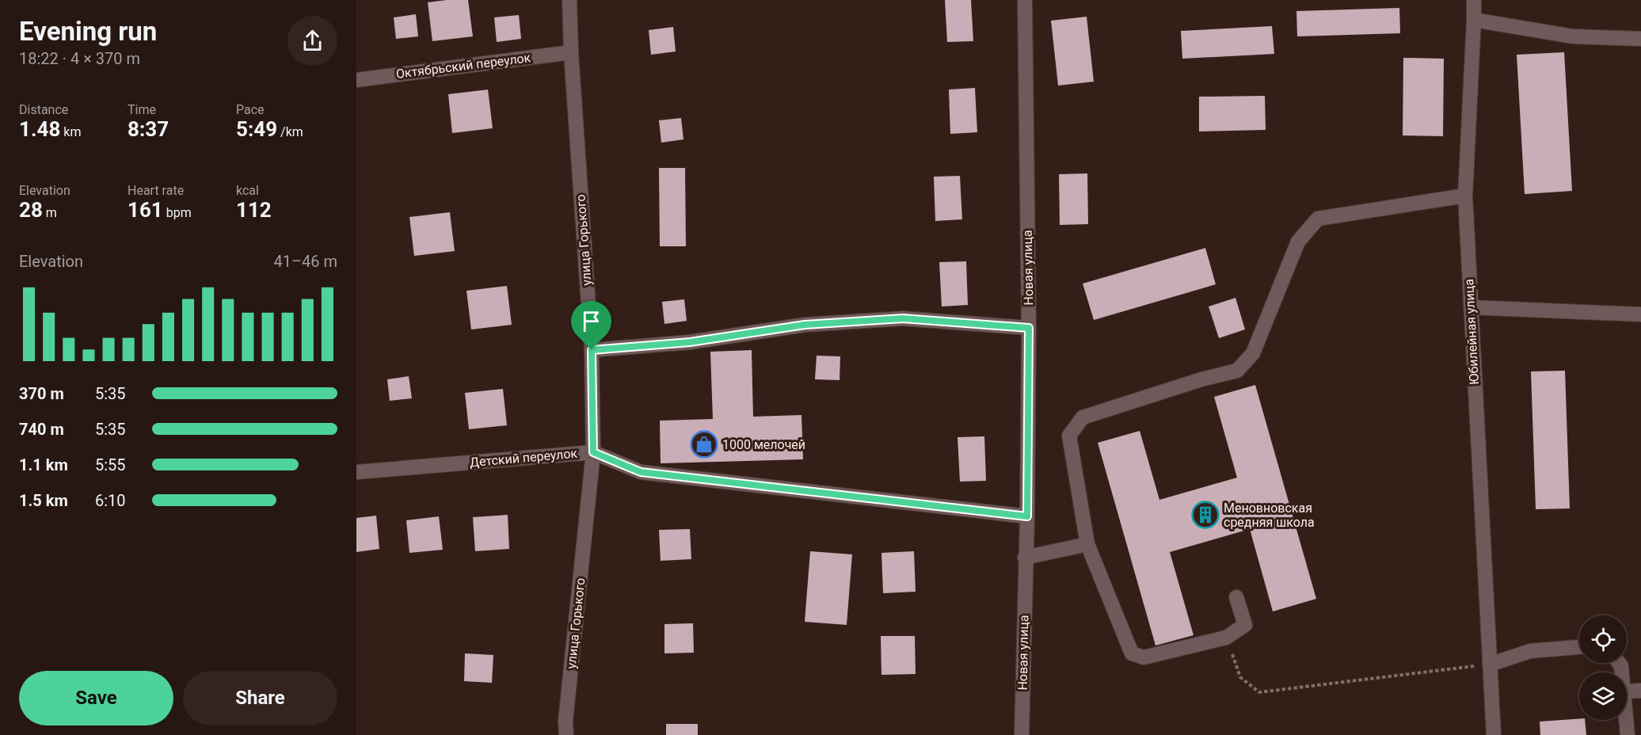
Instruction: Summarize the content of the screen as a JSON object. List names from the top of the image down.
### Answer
{
  "streets": {
    "lane": [
      "Октябрьский переулок",
      "улица Горького",
      "Новая улица",
      "Юбилейная улица",
      "Детский переулок"
    ]
  },
  "crossings": [
    ["Октябрьский переулок", "улица Горького"],
    ["улица Горького", "Детский переулок"],
    ["Новая улица", "Детский переулок"]
  ],
  "places": {
    "shop": ["1000 мелочей"],
    "building": ["Меновновская средняя школа"]
  },
  "page": {
    "heading": ["Evening run", "18:22 · 4 × 370 m"],
    "stats": [
      ["Distance", "1.48 km"],
      ["Time", "8:37"],
      ["Pace", "5:49 /km"],
      ["Elevation", "28 m"],
      ["Heart rate", "161 bpm"],
      ["kcal", "112"]
    ],
    "chart": ["Elevation", "41–46 m"],
    "list": [
      {
        "name": "370 m",
        "note": "5:35"
      },
      {
        "name": "740 m",
        "note": "5:35"
      },
      {
        "name": "1.1 km",
        "note": "5:55"
      },
      {
        "name": "1.5 km",
        "note": "6:10"
      }
    ],
    "buttons": ["Save", "Share"]
  }
}
